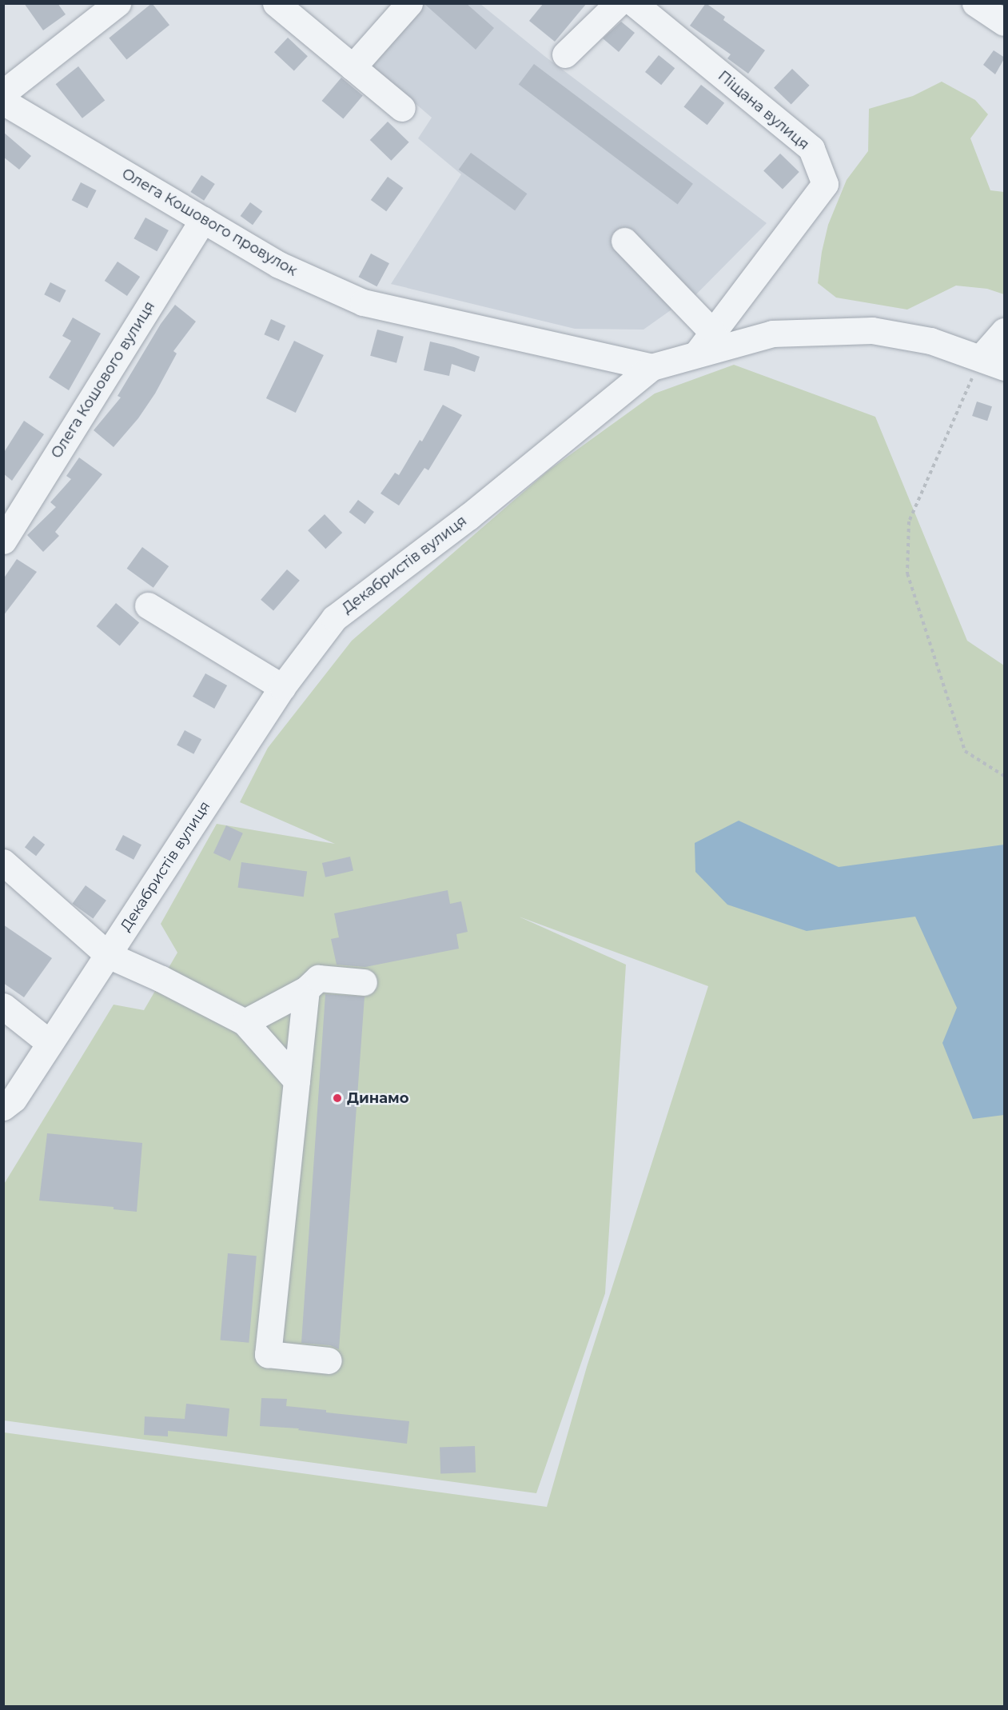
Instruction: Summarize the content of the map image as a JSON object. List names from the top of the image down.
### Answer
{
  "streets": {
    "street": [
      "Піщана вулиця",
      "Олега Кошового провулок",
      "Олега Кошового вулиця",
      "Декабристів вулиця"
    ]
  },
  "crossings": [
    ["Піщана вулиця", "Декабристів вулиця"],
    ["Олега Кошового провулок", "Олега Кошового вулиця"],
    ["Олега Кошового провулок", "Декабристів вулиця"]
  ],
  "places": ["Динамо"]
}
